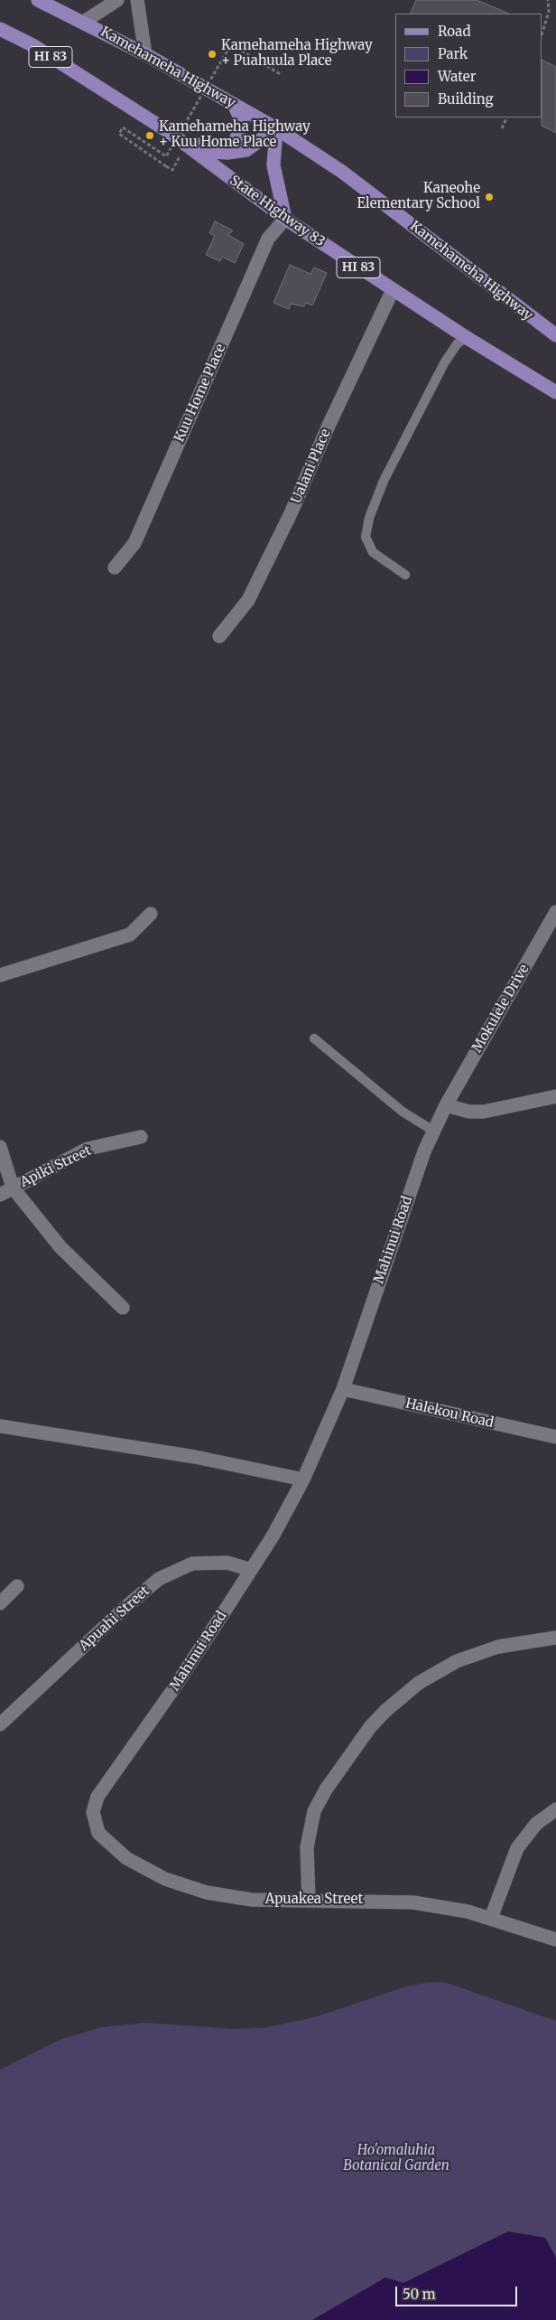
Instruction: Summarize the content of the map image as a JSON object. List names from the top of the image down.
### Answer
{
  "streets": {
    "main road": ["HI 83", "Kamehameha Highway", "State Highway 83"],
    "street": [
      "Kuu Home Place",
      "Ualani Place",
      "Mokulele Drive",
      "Apiki Street",
      "Mahinui Road",
      "Halekou Road",
      "Apuahi Street",
      "Apuakea Street"
    ]
  },
  "crossings": [
    ["State Highway 83", "Kuu Home Place"],
    ["State Highway 83", "Ualani Place"],
    ["Mokulele Drive", "Mahinui Road"],
    ["Mahinui Road", "Halekou Road"],
    ["Mahinui Road", "Apuahi Street"],
    ["Mahinui Road", "Apuakea Street"]
  ],
  "parks": ["Ho'omaluhia Botanical Garden"],
  "places": ["Kamehameha Highway + Puahuula Place", "Kamehameha Highway + Kuu Home Place", "Kaneohe Elementary School"],
  "legend": [
    "Road",
    "Park",
    "Water",
    "Building"
  ],
  "scale_bar": "50 m"
}
